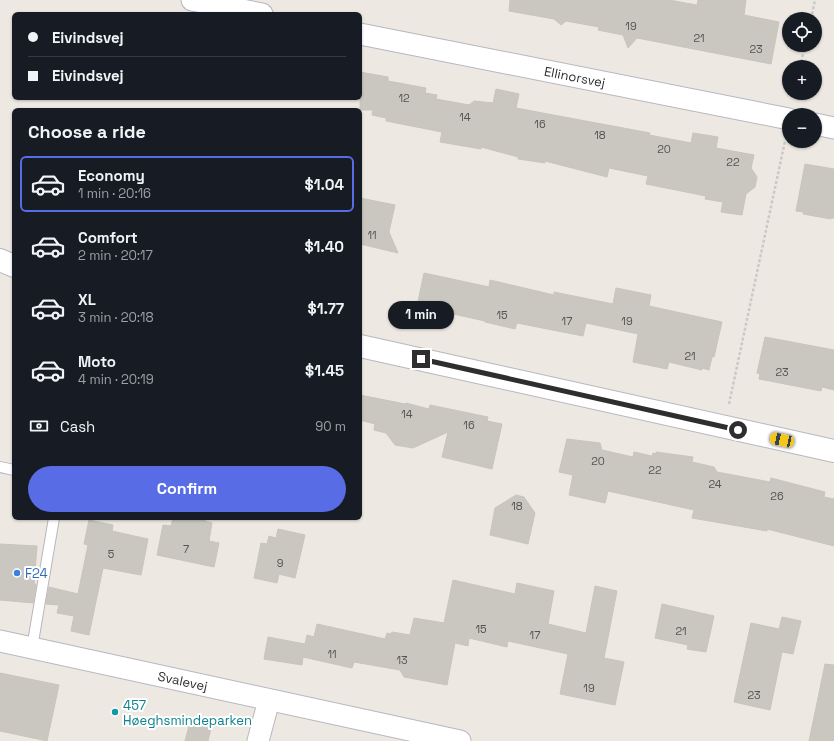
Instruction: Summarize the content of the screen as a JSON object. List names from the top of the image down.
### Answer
{
  "streets": {
    "street": ["Ellinorsvej", "Svalevej"]
  },
  "places": ["F24", "457 Høeghsmindeparken"],
  "house_numbers": [
    "19",
    "21",
    "23",
    "12",
    "14",
    "16",
    "18",
    "20",
    "22",
    "11",
    "15",
    "17",
    "19",
    "21",
    "23",
    "14",
    "16",
    "20",
    "22",
    "24",
    "26",
    "18",
    "7",
    "5",
    "9",
    "15",
    "21",
    "17",
    "11",
    "13",
    "19",
    "23"
  ],
  "page": {
    "map_buttons": ["+", "−"],
    "banner": ["Eivindsvej", "Eivindsvej"],
    "heading": "Choose a ride",
    "list": [
      {
        "name": "Economy",
        "note": "1 min · 20:16",
        "value": "$1.04"
      },
      {
        "name": "Comfort",
        "note": "2 min · 20:17",
        "value": "$1.40"
      },
      {
        "name": "XL",
        "note": "3 min · 20:18",
        "value": "$1.77"
      },
      {
        "name": "Moto",
        "note": "4 min · 20:19",
        "value": "$1.45"
      }
    ],
    "bubble": "1 min",
    "pay": ["Cash", "90 m"],
    "buttons": "Confirm"
  }
}
